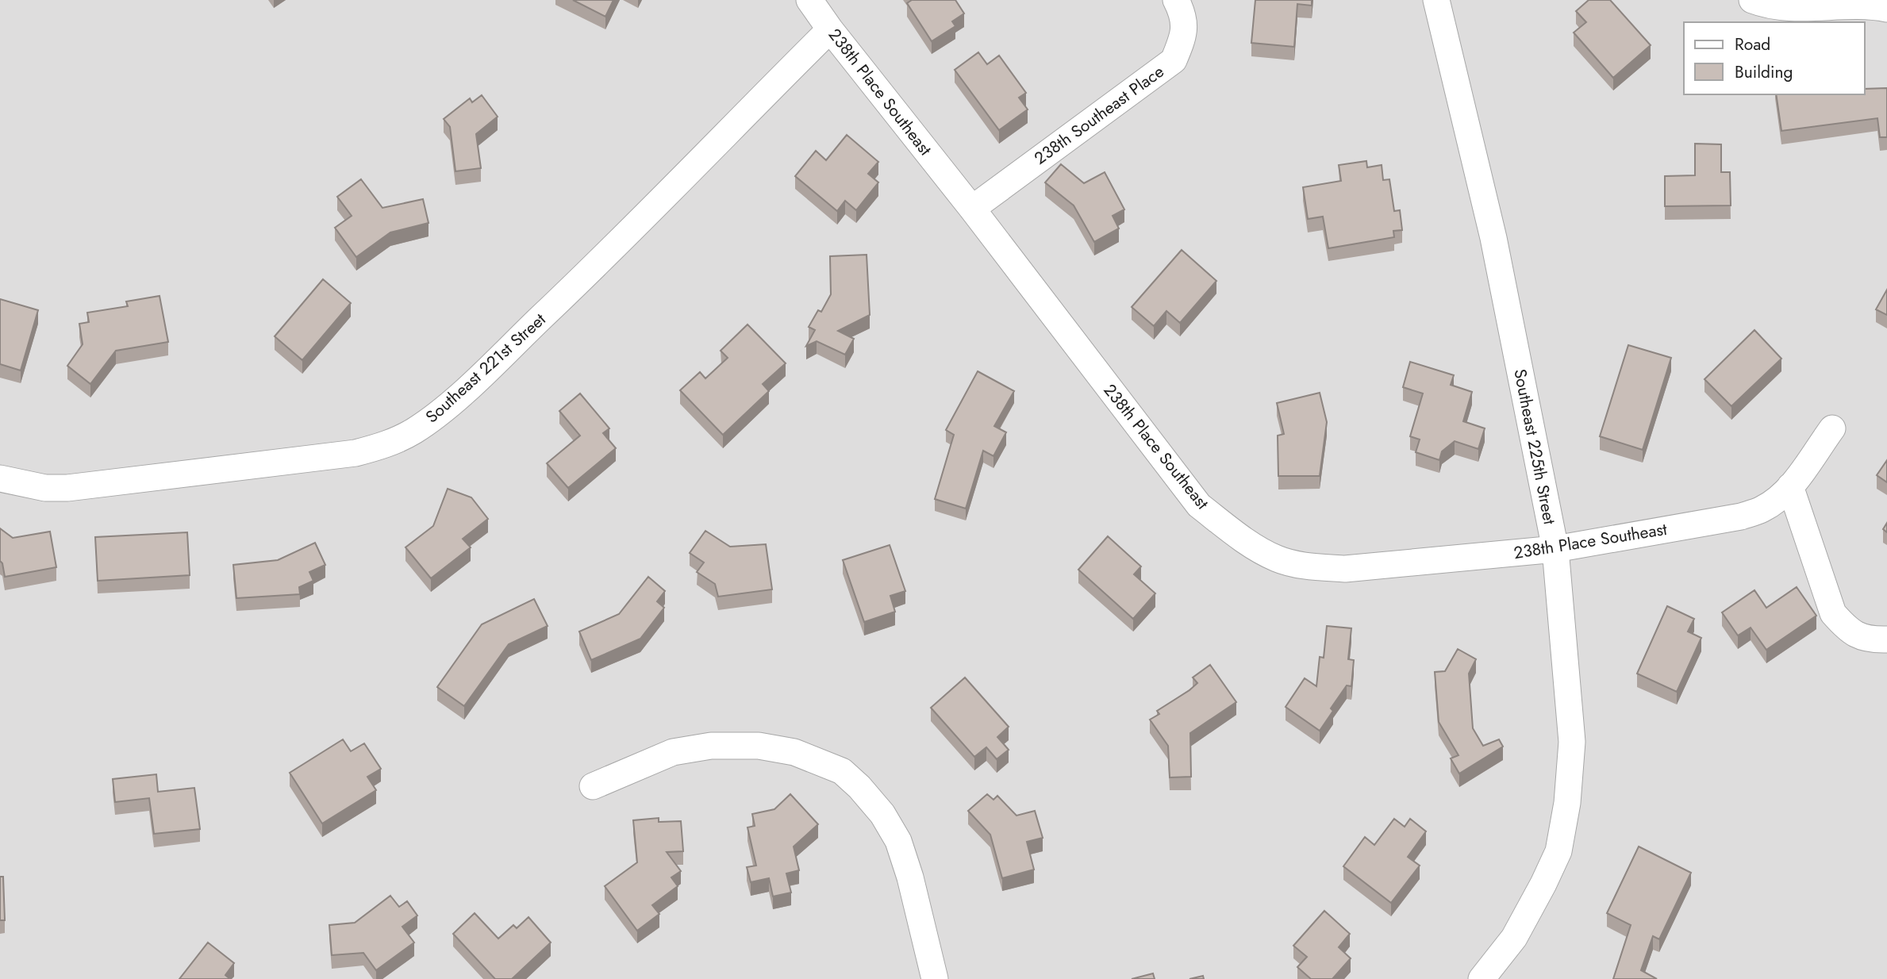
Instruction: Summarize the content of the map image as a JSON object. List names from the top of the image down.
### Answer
{
  "streets": {
    "street": [
      "238th Place Southeast",
      "238th Southeast Place",
      "Southeast 221st Street",
      "Southeast 225th Street"
    ]
  },
  "crossings": [
    ["238th Place Southeast", "238th Southeast Place"],
    ["238th Place Southeast", "Southeast 221st Street"],
    ["238th Place Southeast", "Southeast 225th Street"]
  ],
  "legend": ["Road", "Building"]
}
